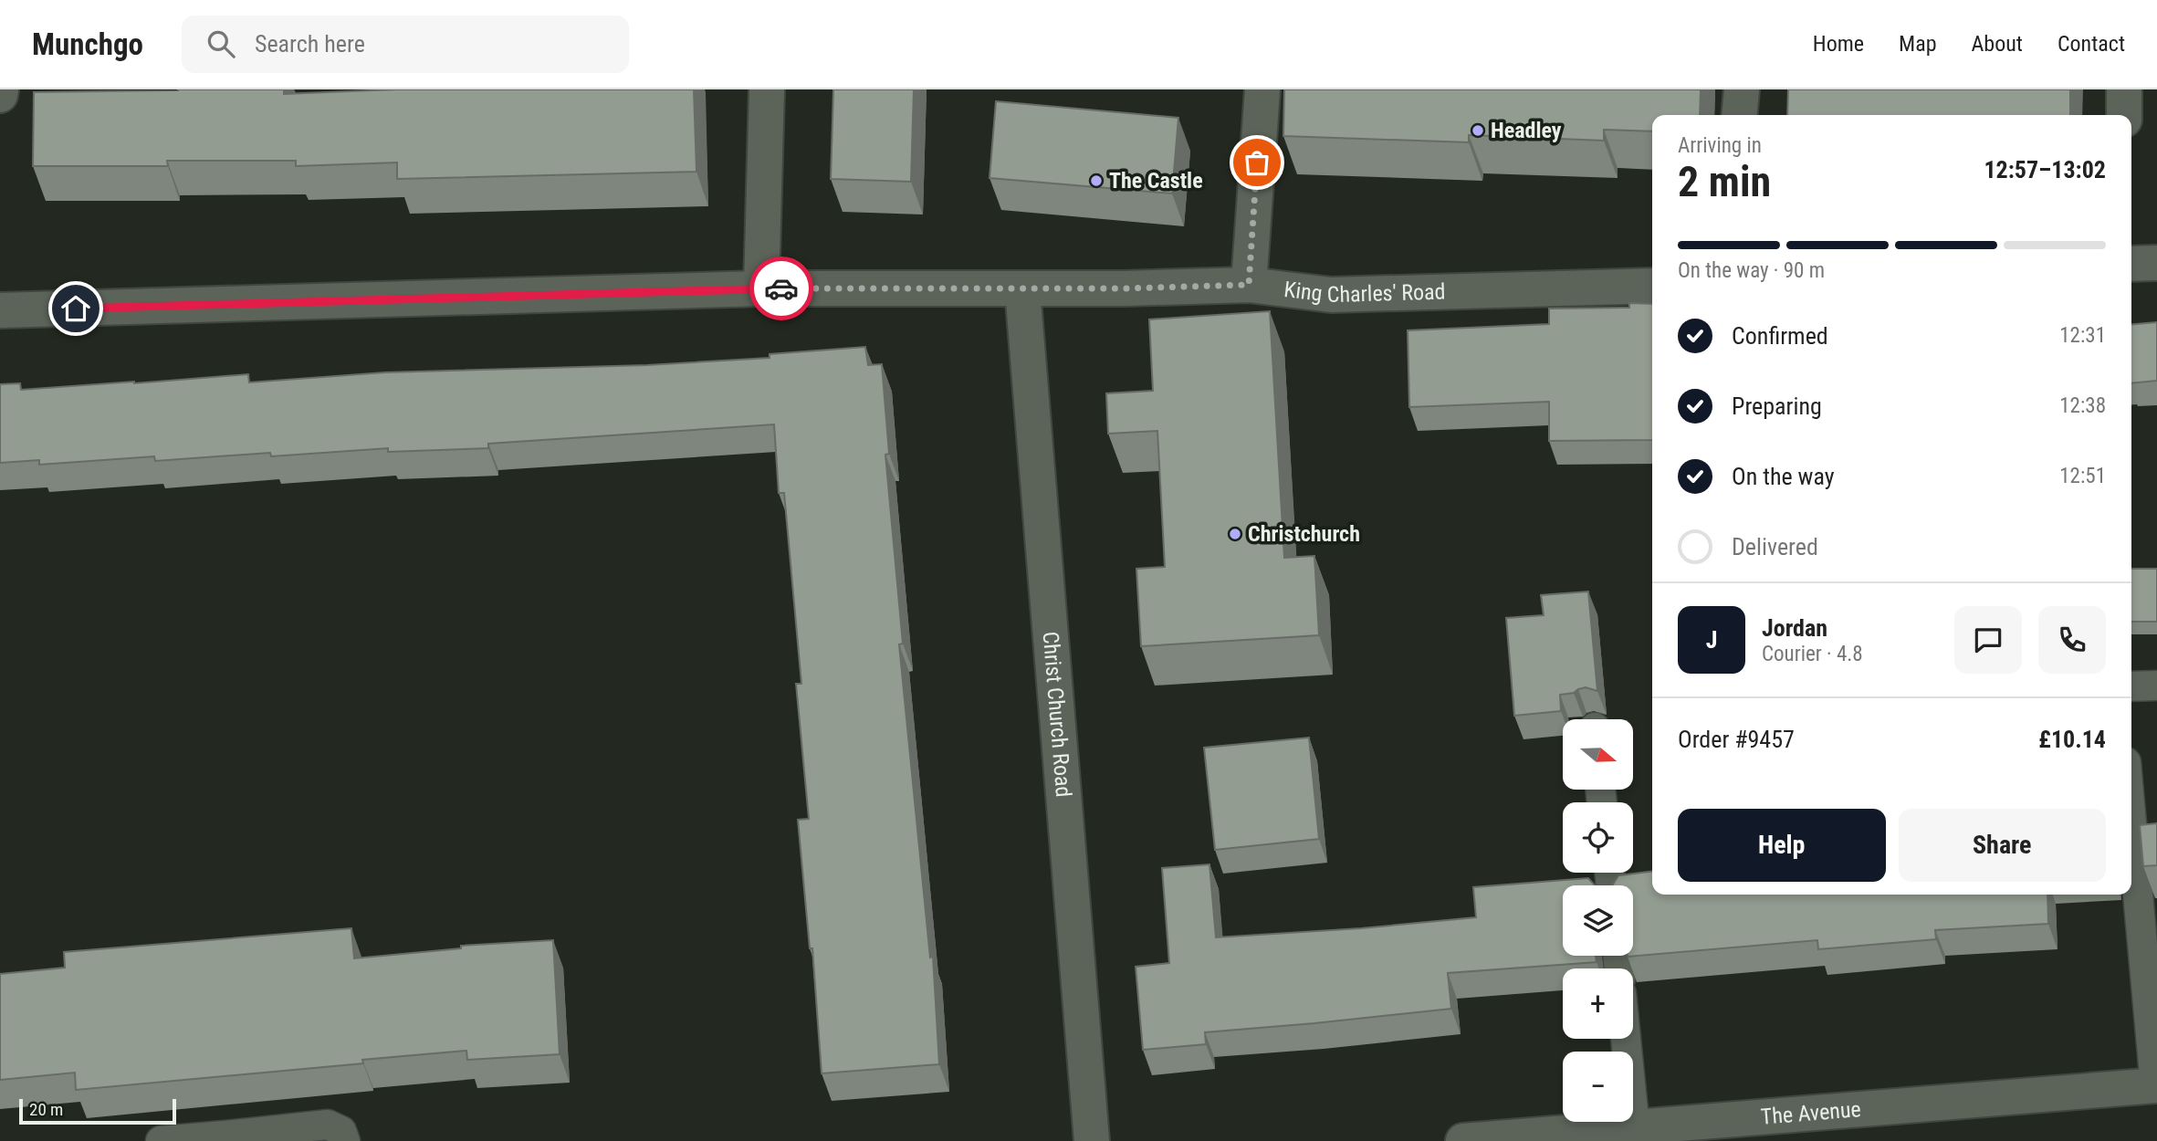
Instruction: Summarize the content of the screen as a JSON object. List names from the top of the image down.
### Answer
{
  "streets": {
    "street": ["King Charles' Road", "Christ Church Road", "The Avenue"]
  },
  "crossings": [
    ["King Charles' Road", "Christ Church Road"]
  ],
  "places": ["Headley", "The Castle", "Christchurch"],
  "scale_bar": "20 m",
  "north": "right",
  "page": {
    "header": "Munchgo",
    "search": "Search here",
    "nav": [
      "Home",
      "Map",
      "About",
      "Contact"
    ],
    "heading": ["2 min", "Arriving in", "12:57–13:02"],
    "panel": [
      "Jordan",
      "Courier · 4.8",
      "Order #9457",
      "£10.14"
    ],
    "bar": "On the way · 90 m",
    "list": [
      ["Confirmed", "12:31"],
      ["Preparing", "12:38"],
      ["On the way", "12:51"],
      "Delivered"
    ],
    "round": "J",
    "map_buttons": ["+", "−"],
    "buttons": ["Help", "Share"],
    "scale": "20 m"
  }
}
